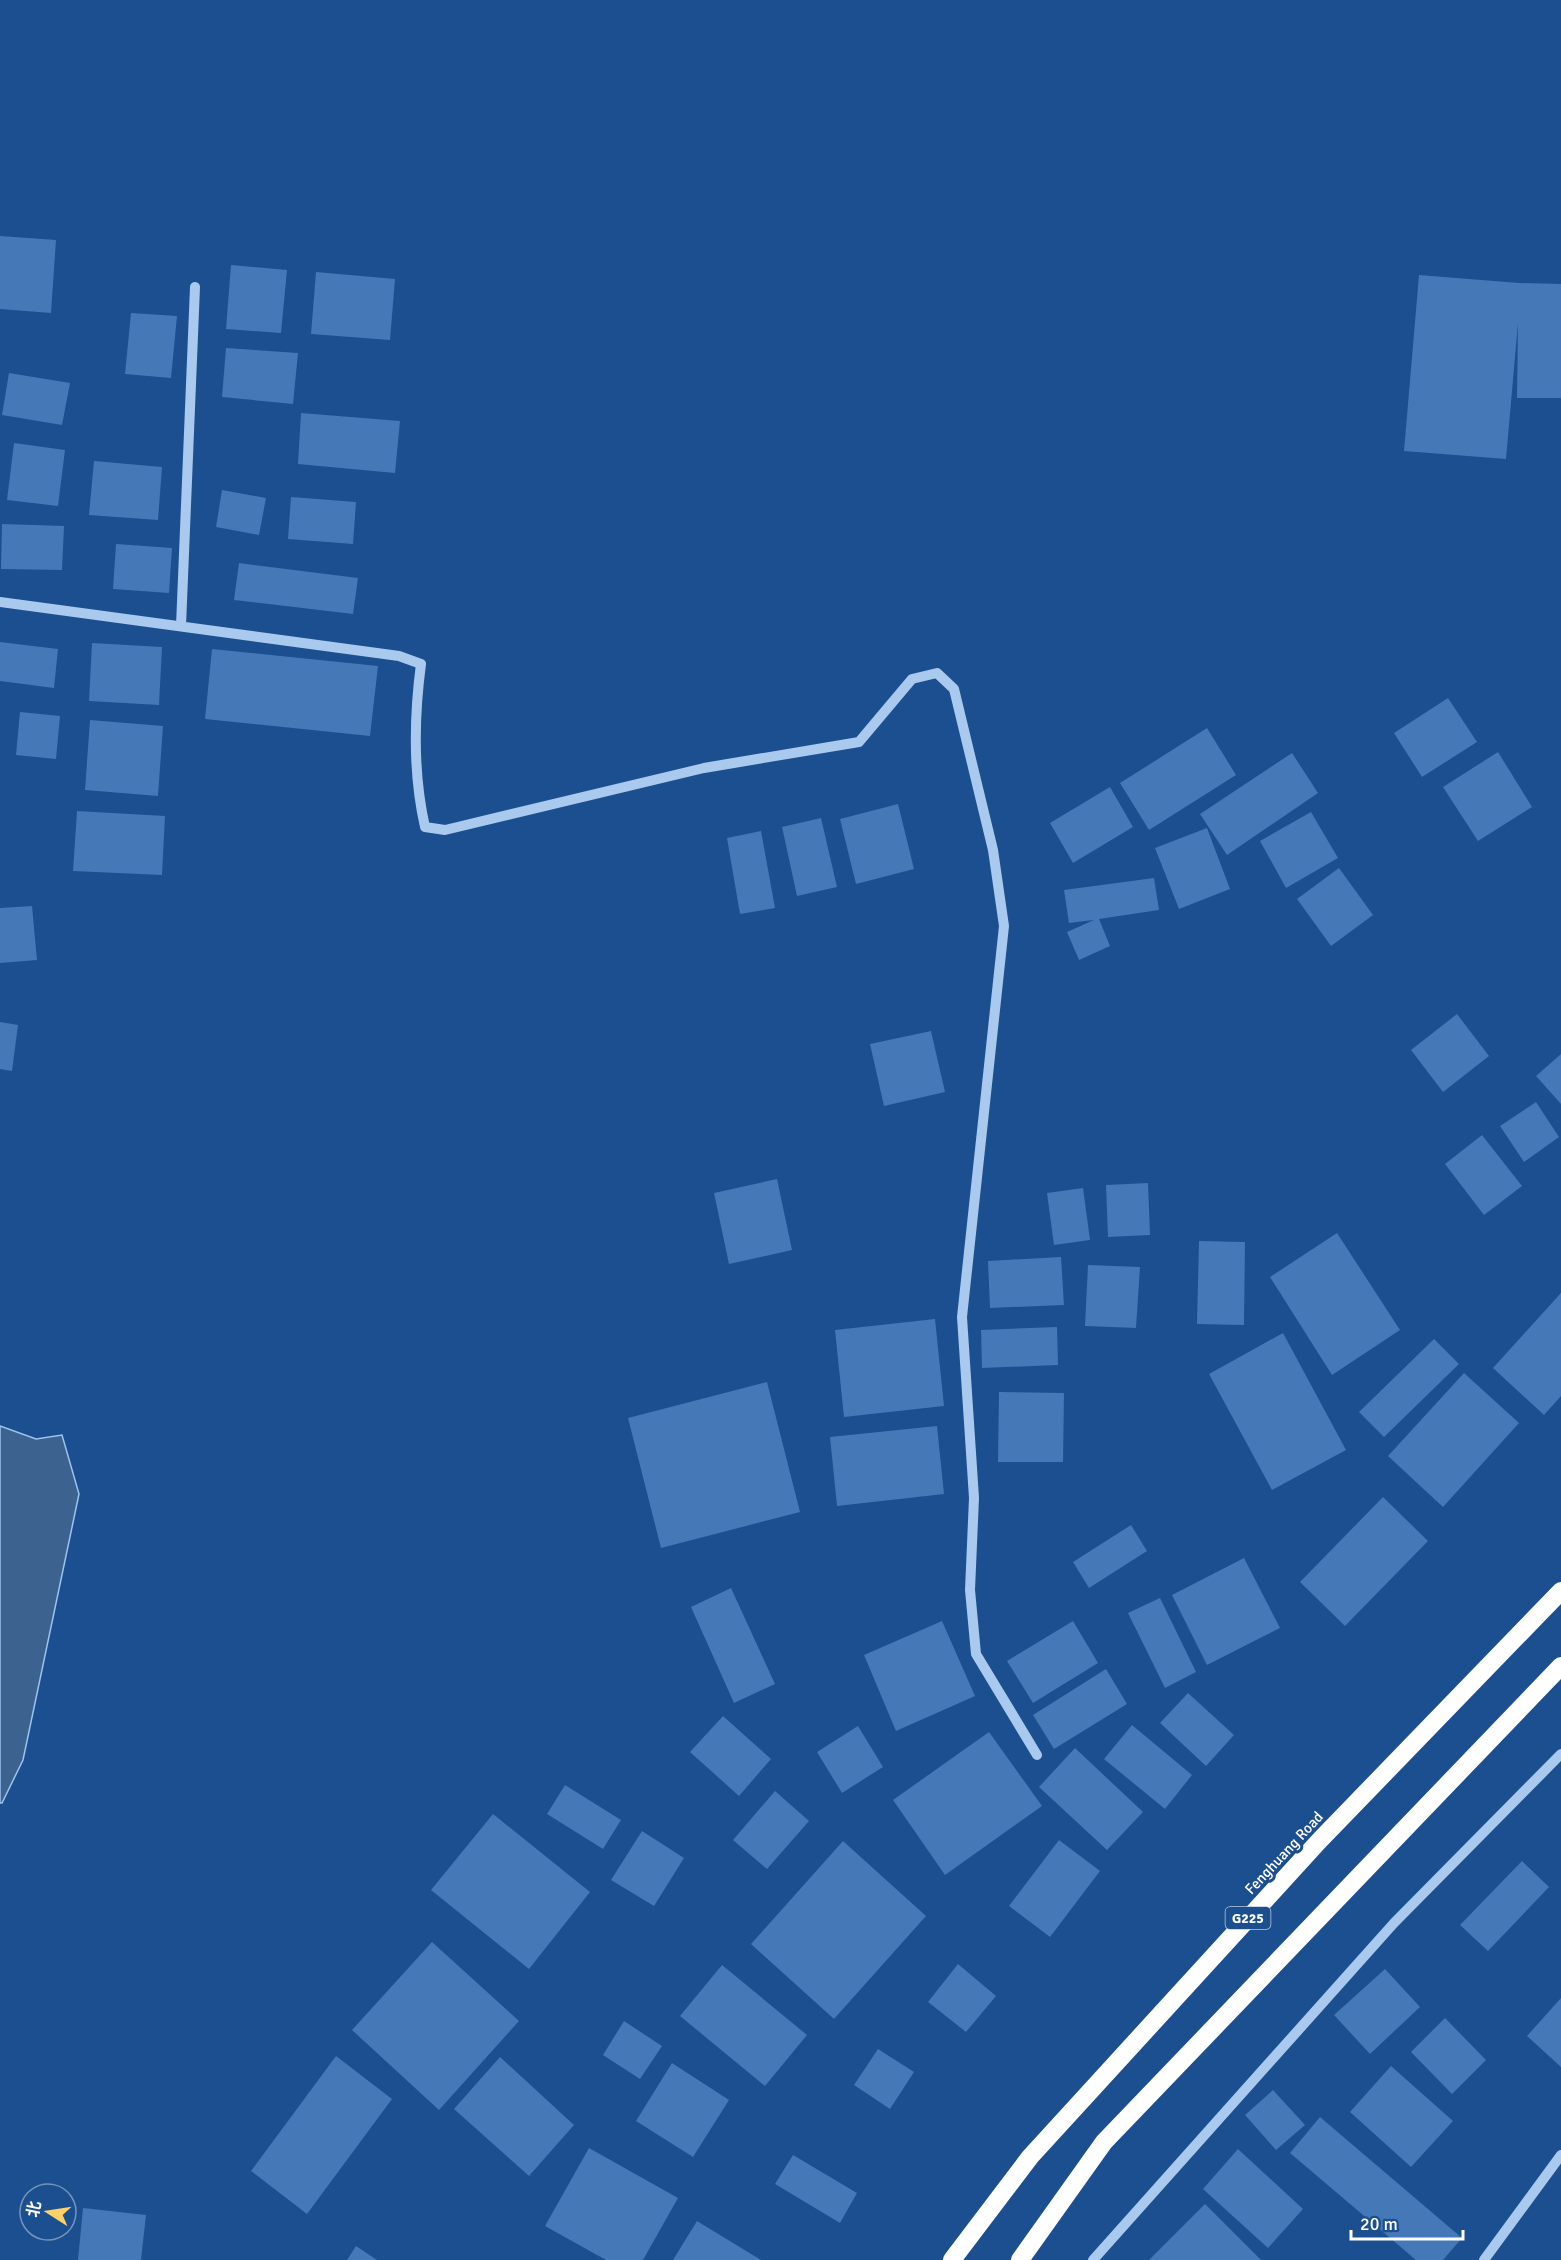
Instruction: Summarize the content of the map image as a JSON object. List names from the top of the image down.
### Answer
{
  "streets": {
    "highway": ["Fenghuang Road", "G225"]
  },
  "scale_bar": "20 m",
  "north": "left"
}
